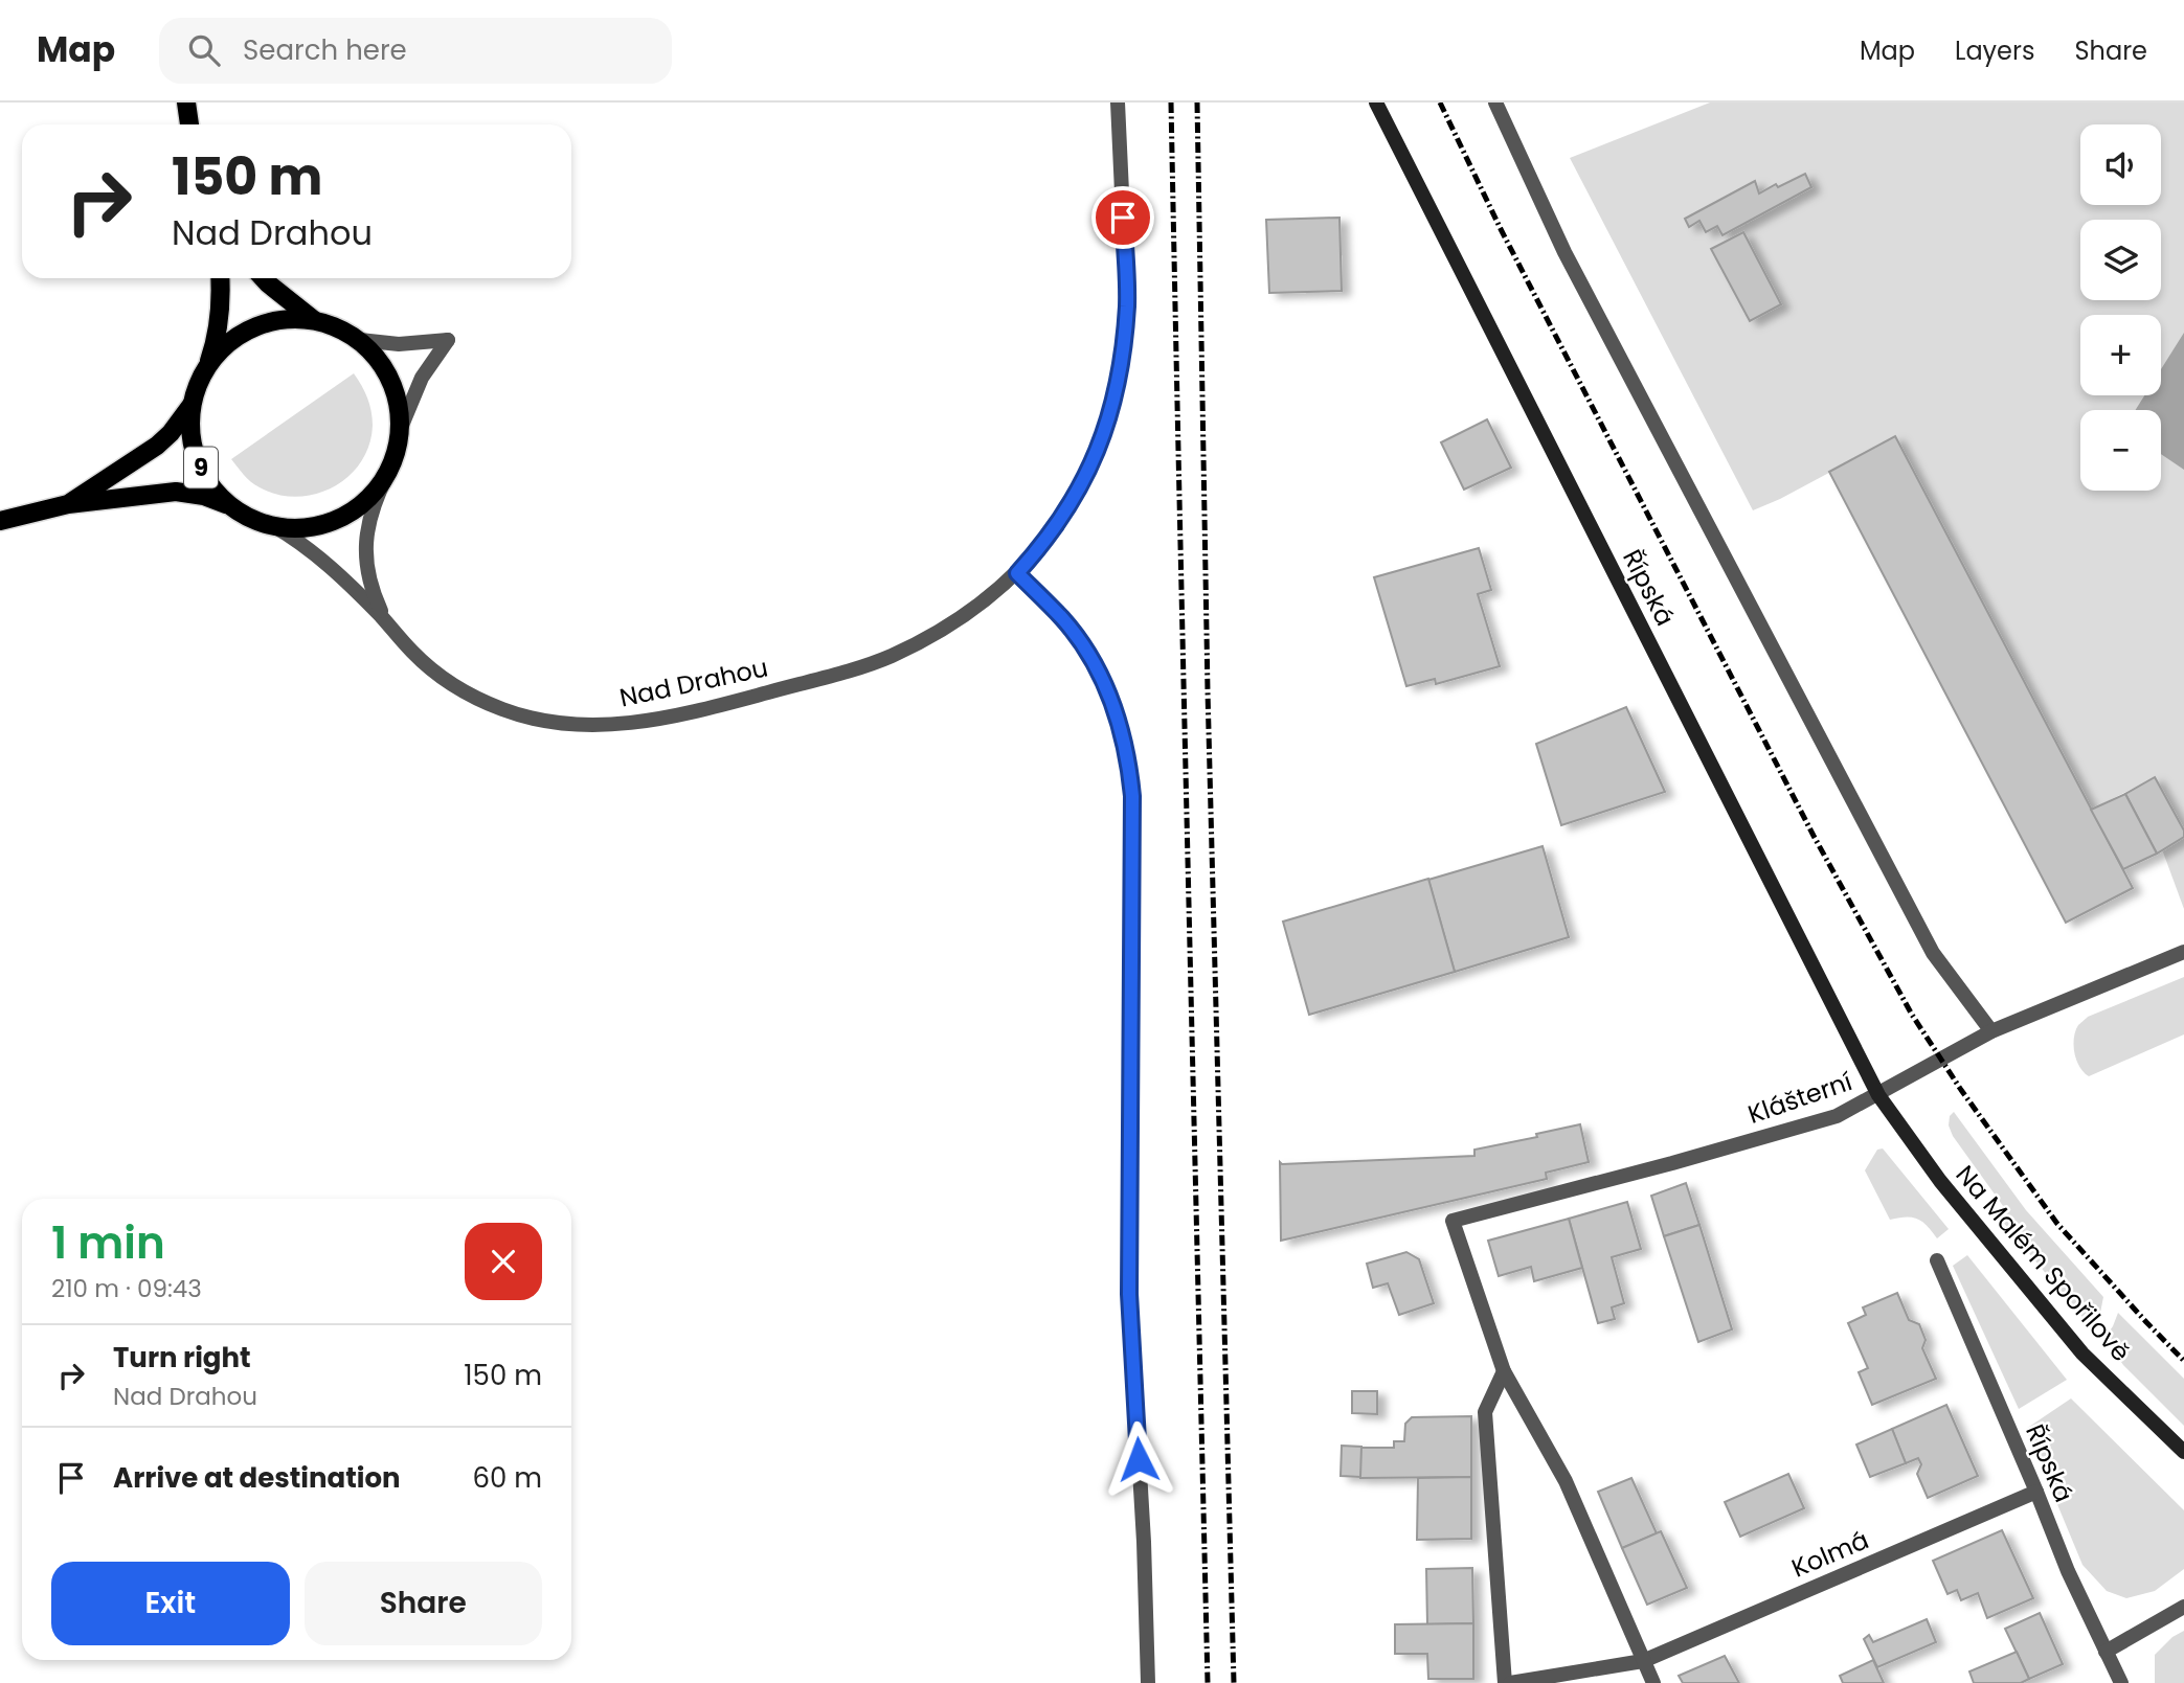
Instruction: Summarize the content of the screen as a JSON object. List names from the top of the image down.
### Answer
{
  "streets": {
    "main road": ["9"],
    "street": [
      "Řípská",
      "Nad Drahou",
      "Klášterní",
      "Na Malém Spořilově",
      "Kolmá"
    ]
  },
  "crossings": [
    ["9", "Nad Drahou"],
    ["Řípská", "Klášterní"],
    ["Řípská", "Na Malém Spořilově"],
    ["Řípská", "Kolmá"],
    ["Klášterní", "Na Malém Spořilově"]
  ],
  "page": {
    "header": "Map",
    "search": "Search here",
    "nav": ["Map", "Layers", "Share"],
    "map_buttons": ["+", "−"],
    "turn": ["150 m", "Nad Drahou"],
    "heading": ["1 min", "210 m · 09:43"],
    "list": [
      {
        "name": "Turn right",
        "note": "Nad Drahou",
        "value": "150 m"
      },
      {
        "name": "Arrive at destination",
        "value": "60 m"
      }
    ],
    "buttons": ["Exit", "Share"]
  }
}
